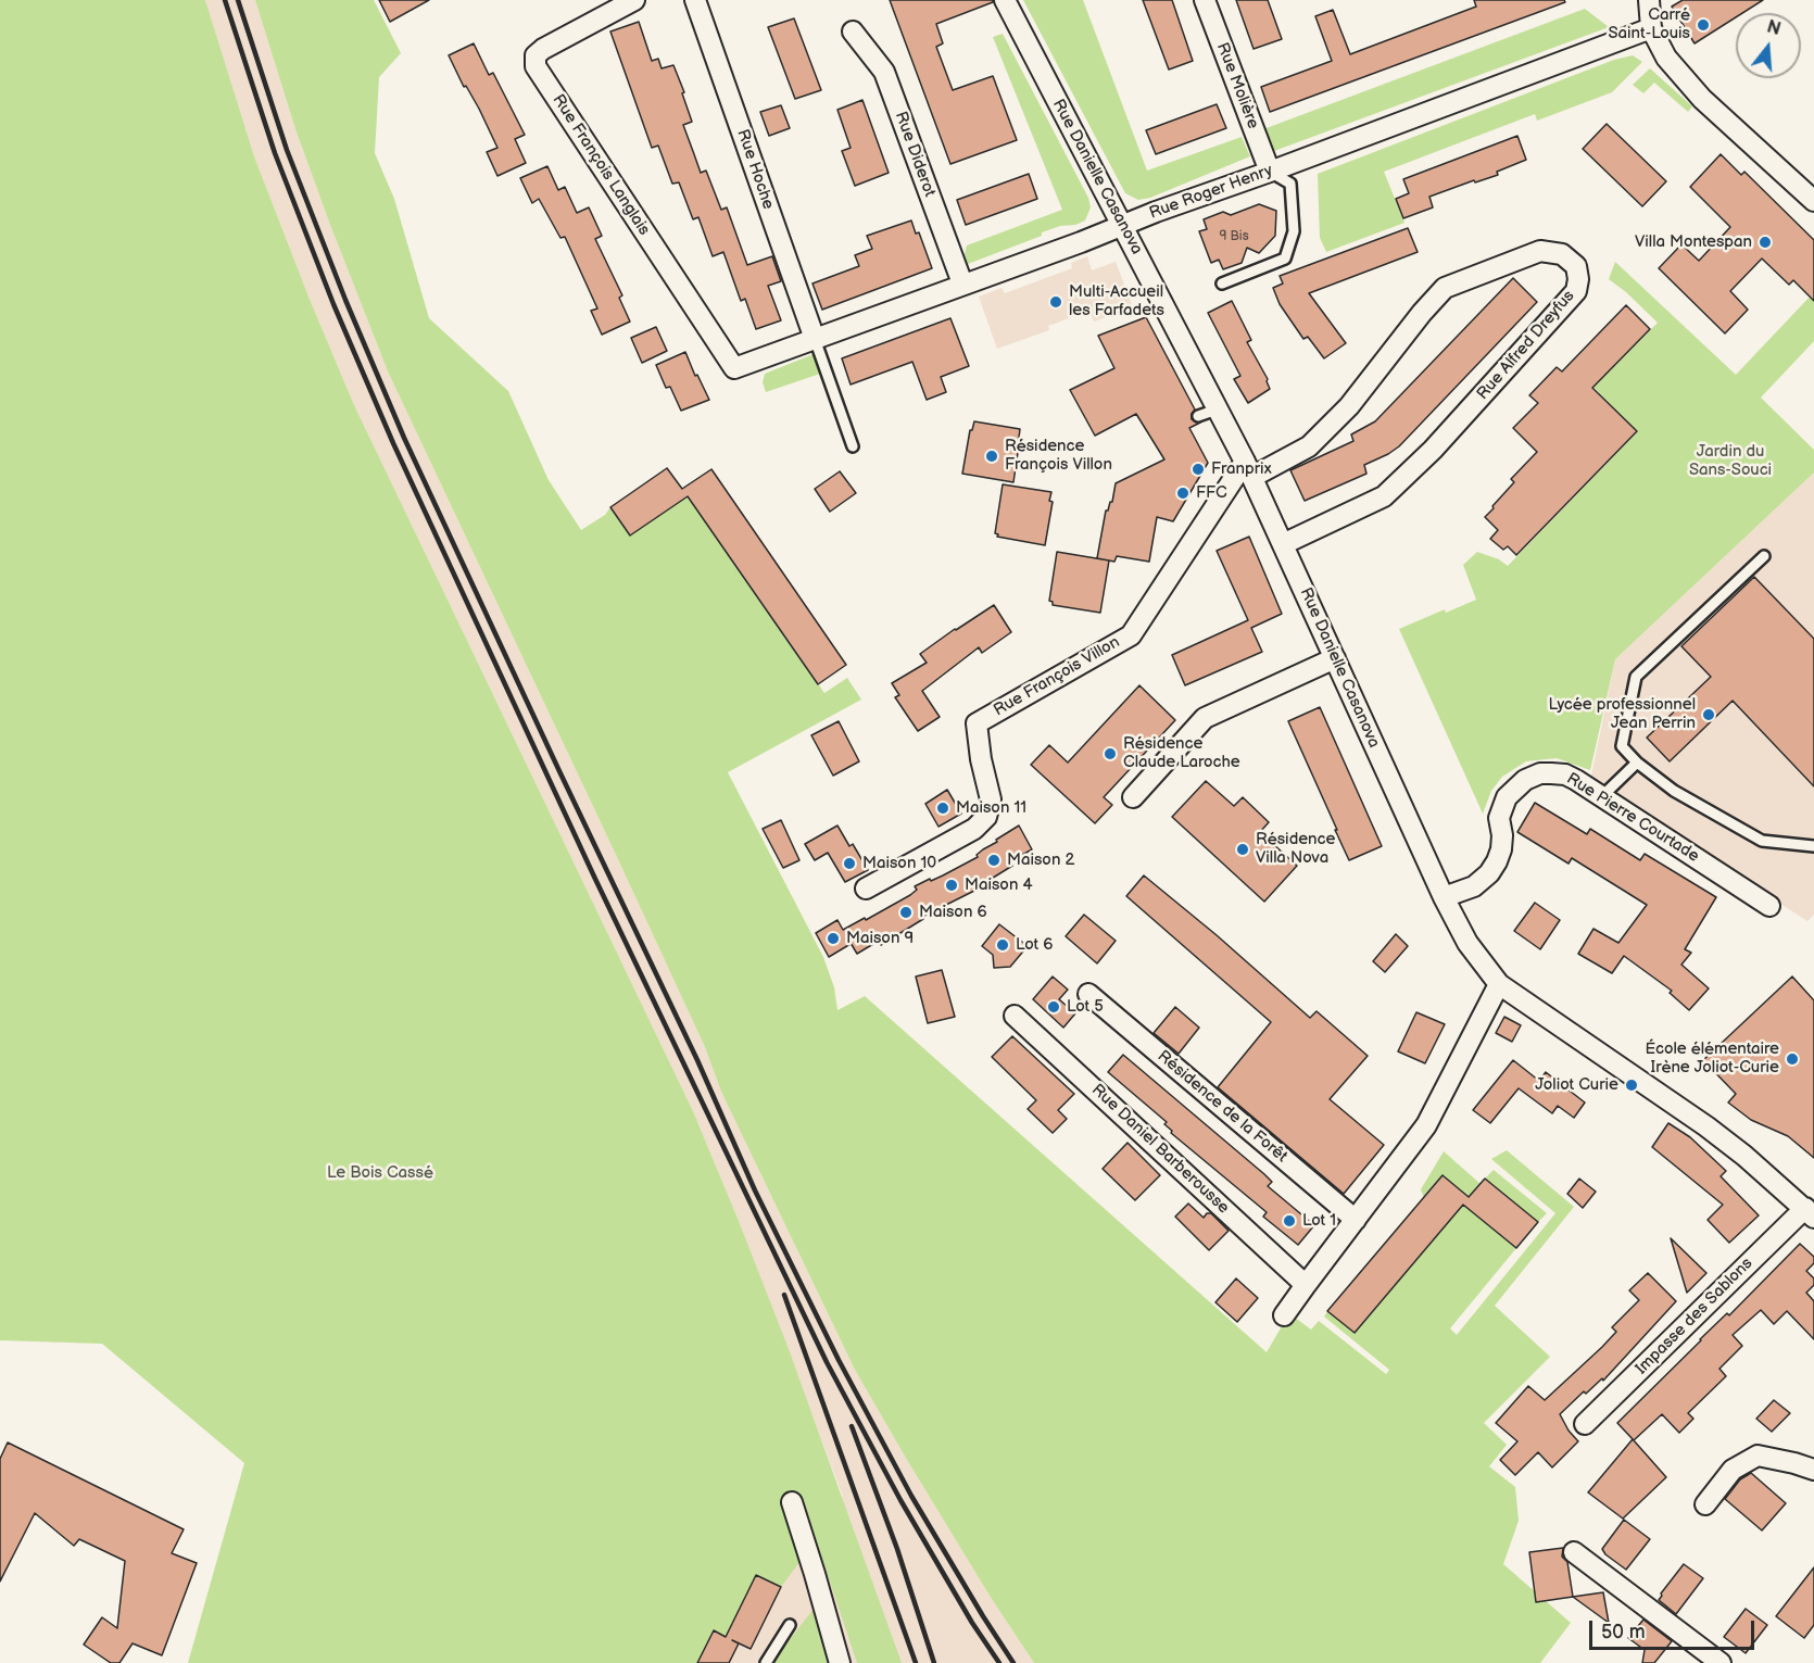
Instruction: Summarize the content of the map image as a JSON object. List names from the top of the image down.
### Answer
{
  "streets": {
    "street": [
      "Rue Molière",
      "Rue Diderot",
      "Rue François Langlais",
      "Rue Hoche",
      "Rue Danielle Casanova",
      "Rue Roger Henry",
      "Rue Alfred Dreyfus",
      "Rue François Villon",
      "Rue Pierre Courtade",
      "Résidence de la Forêt",
      "Rue Daniel Barberousse",
      "Impasse des Sablons"
    ]
  },
  "crossings": [
    ["Rue Molière", "Rue Roger Henry"],
    ["Rue Diderot", "Rue Roger Henry"],
    ["Rue François Langlais", "Rue Roger Henry"],
    ["Rue Hoche", "Rue Roger Henry"],
    ["Rue Danielle Casanova", "Rue Roger Henry"],
    ["Rue Danielle Casanova", "Rue Alfred Dreyfus"],
    ["Rue Danielle Casanova", "Rue François Villon"],
    ["Rue Danielle Casanova", "Rue Pierre Courtade"],
    ["Rue Danielle Casanova", "Impasse des Sablons"],
    ["Rue Alfred Dreyfus", "Rue François Villon"]
  ],
  "parks": ["Jardin du Sans-Souci", "Le Bois Cassé"],
  "places": [
    "Carré Saint-Louis",
    "Villa Montespan",
    "Multi-Accueil les Farfadets",
    "Résidence François Villon",
    "Franprix",
    "FFC",
    "Lycée professionnel Jean Perrin",
    "Résidence Claude Laroche",
    "Maison 11",
    "Résidence Villa Nova",
    "Maison 2",
    "Maison 10",
    "Maison 4",
    "Maison 6",
    "Maison 9",
    "Lot 6",
    "Lot 5",
    "École élémentaire Irène Joliot-Curie",
    "Joliot Curie",
    "Lot 1"
  ],
  "house_numbers": ["9 Bis"],
  "scale_bar": "50 m",
  "north": "top"
}
